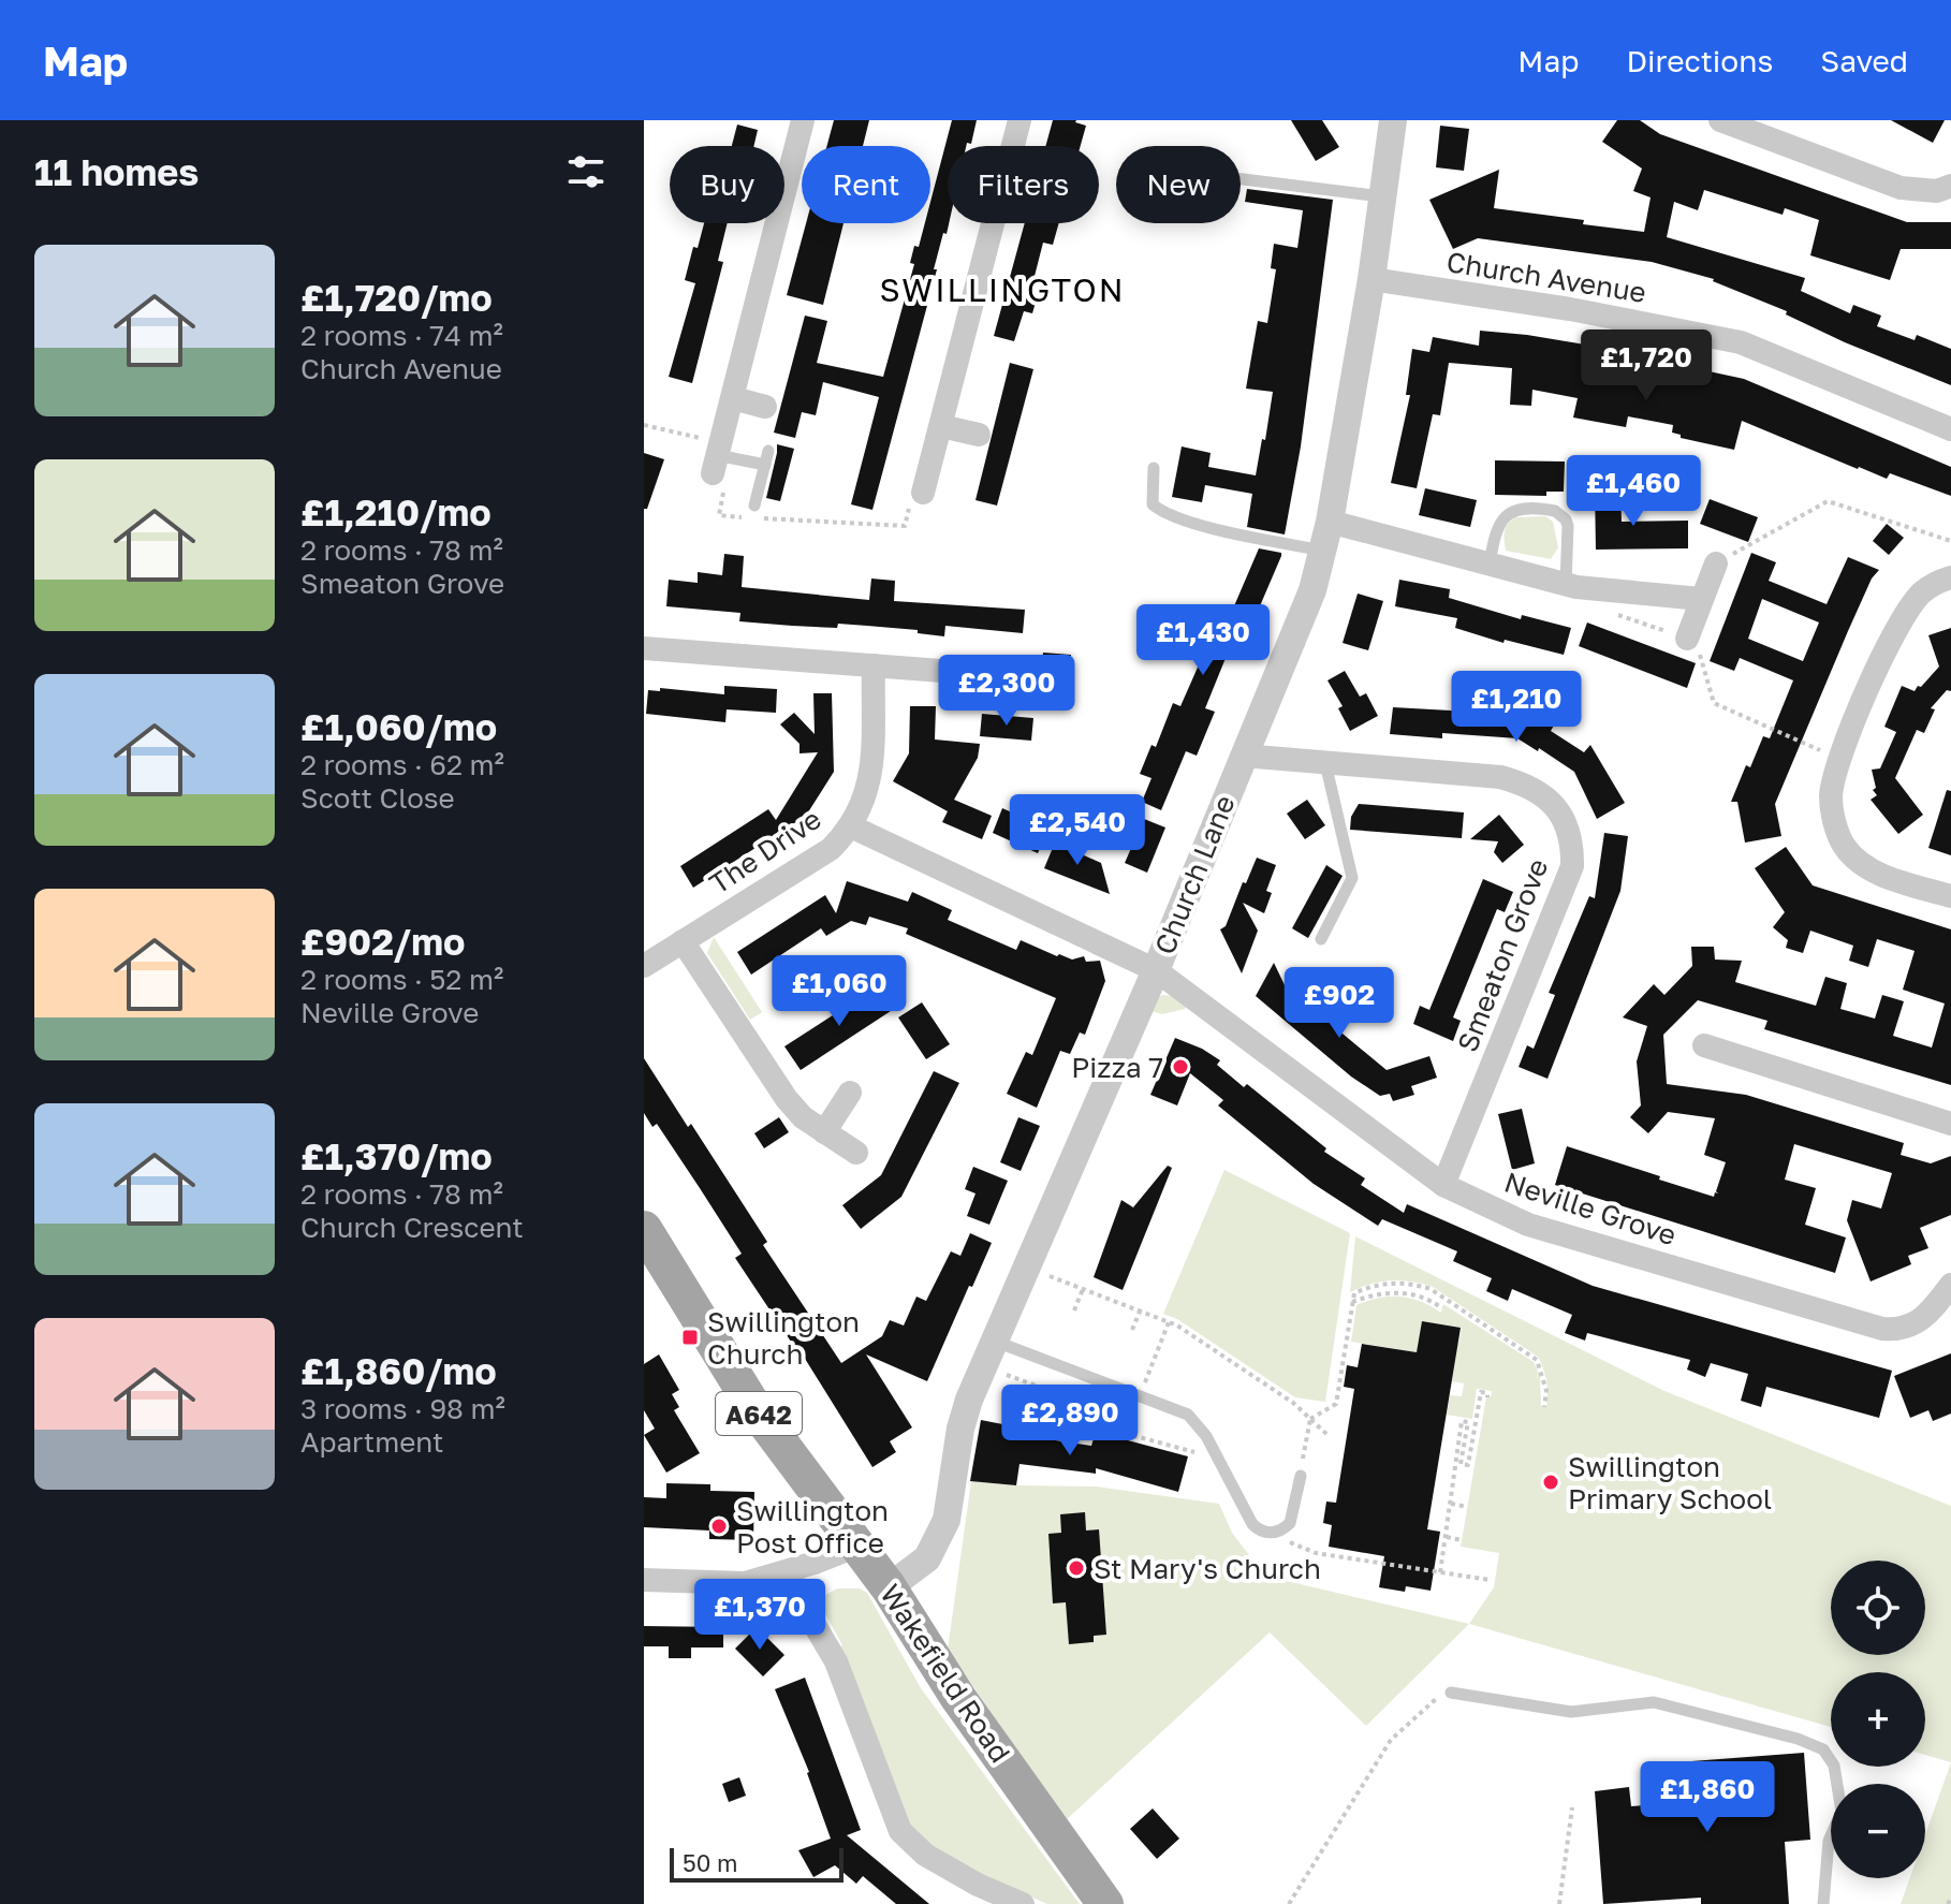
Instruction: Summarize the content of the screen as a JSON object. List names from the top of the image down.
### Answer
{
  "streets": {
    "main road": ["A642", "Wakefield Road"],
    "street": [
      "Church Avenue",
      "The Drive",
      "Church Lane",
      "Smeaton Grove",
      "Neville Grove"
    ]
  },
  "crossings": [
    ["Church Avenue", "Church Lane"],
    ["The Drive", "Church Lane"],
    ["The Drive", "Neville Grove"],
    ["Church Lane", "Smeaton Grove"],
    ["Church Lane", "Neville Grove"],
    ["Church Lane", "Wakefield Road"],
    ["Smeaton Grove", "Neville Grove"]
  ],
  "districts": ["SWILLINGTON"],
  "places": {
    "other": [
      "Pizza 7",
      "Swillington Primary School",
      "Swillington Post Office",
      "St Mary's Church"
    ],
    "transit": ["Swillington Church"]
  },
  "scale_bar": "50 m",
  "page": {
    "header": "Map",
    "nav": ["Map", "Directions", "Saved"],
    "heading": "11 homes",
    "chip": [
      "Buy",
      "Rent",
      "Filters",
      "New"
    ],
    "list": [
      {
        "name": "£1,720/mo",
        "note": "2 rooms · 74 m² · Church Avenue"
      },
      {
        "name": "£1,210/mo",
        "note": "2 rooms · 78 m² · Smeaton Grove"
      },
      {
        "name": "£1,060/mo",
        "note": "2 rooms · 62 m² · Scott Close"
      },
      {
        "name": "£902/mo",
        "note": "2 rooms · 52 m² · Neville Grove"
      },
      {
        "name": "£1,370/mo",
        "note": "2 rooms · 78 m² · Church Crescent"
      },
      {
        "name": "£1,860/mo",
        "note": "3 rooms · 98 m² · Apartment"
      }
    ],
    "price": [
      "£1,720",
      "£1,460",
      "£1,430",
      "£2,300",
      "£1,210",
      "£2,540",
      "£1,060",
      "£902",
      "£2,890",
      "£1,370",
      "£1,860"
    ],
    "map_buttons": ["+", "−"],
    "scale": "50 m"
  }
}
